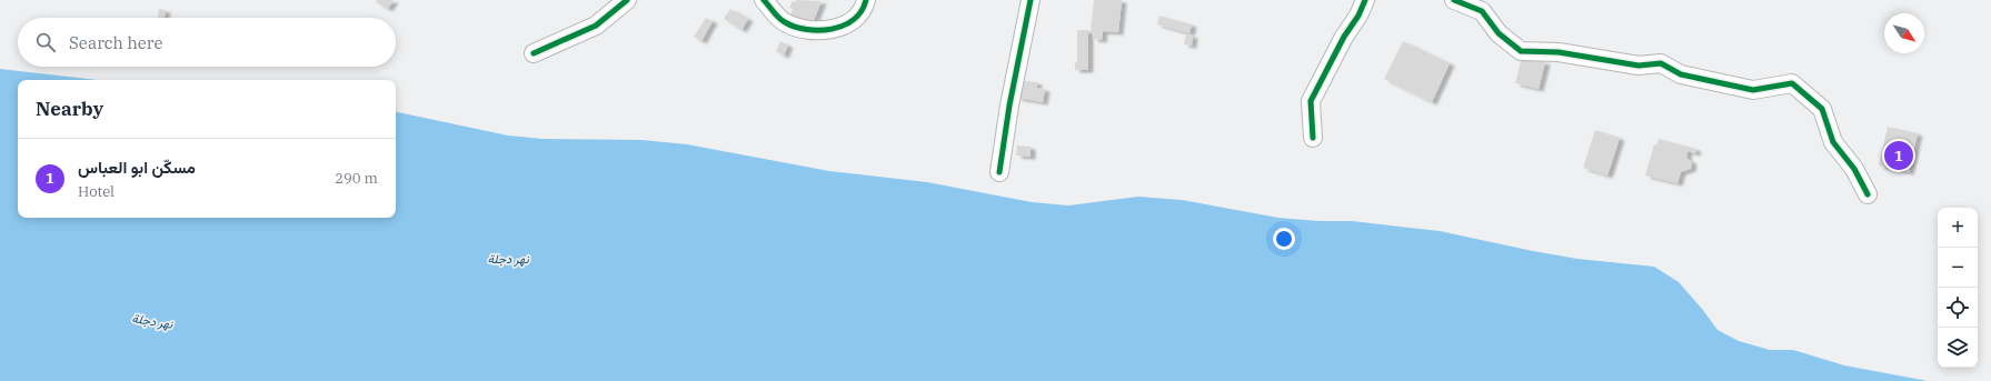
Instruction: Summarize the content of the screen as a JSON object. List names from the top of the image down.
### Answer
{
  "water": ["نهر دجلة"],
  "north": "bottom right",
  "page": {
    "search": "Search here",
    "heading": "Nearby",
    "list": [
      {
        "mark": "1",
        "name": "مسكّن ابو العباس",
        "note": "Hotel",
        "value": "290 m"
      }
    ],
    "pins": "1",
    "map_buttons": ["+", "−"]
  }
}
